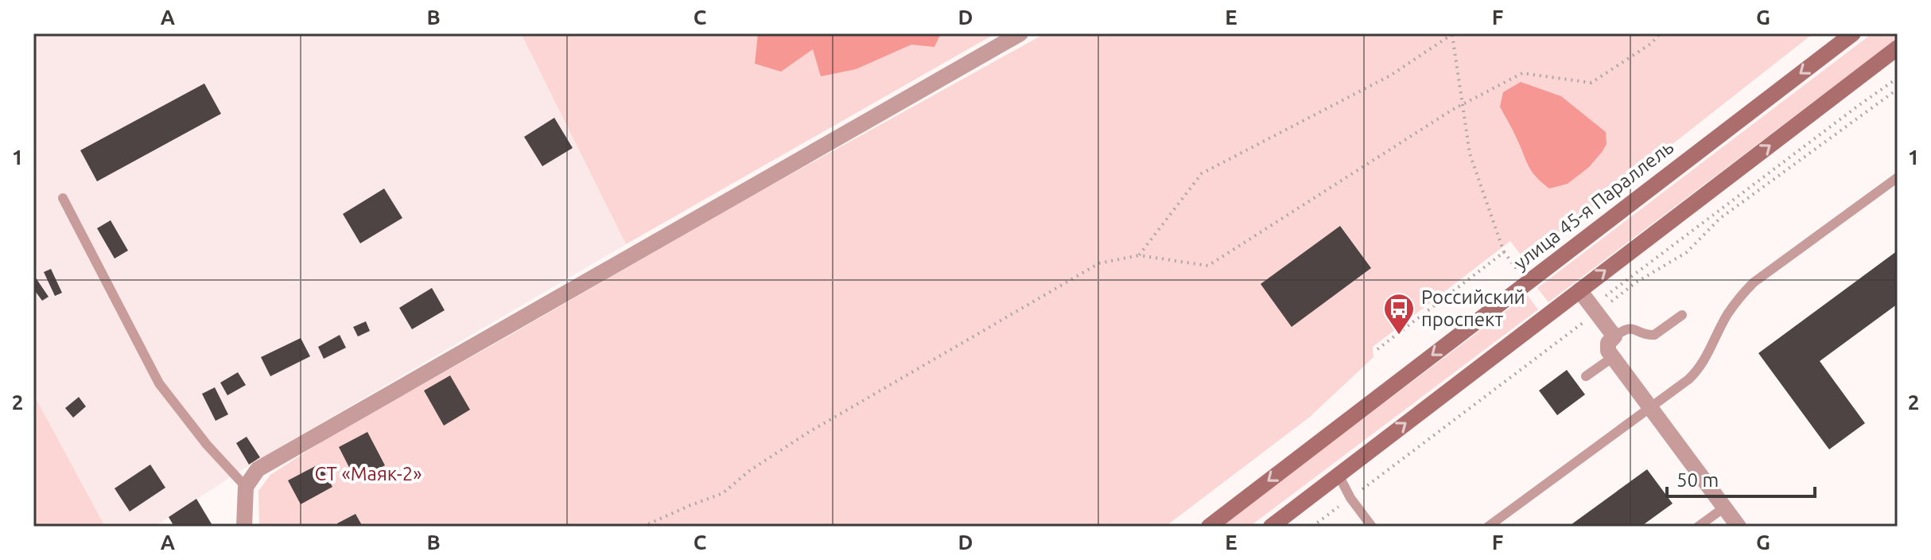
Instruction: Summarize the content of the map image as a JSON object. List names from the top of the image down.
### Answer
{
  "streets": {
    "main road": ["улица 45-я Параллель"]
  },
  "parks": ["СТ «Маяк-2»"],
  "places": {
    "bus stop": ["Российский проспект"]
  },
  "scale_bar": "50 m",
  "grid": {
    "columns": [
      "A",
      "B",
      "C",
      "D",
      "E",
      "F",
      "G"
    ],
    "rows": ["1", "2"]
  }
}
